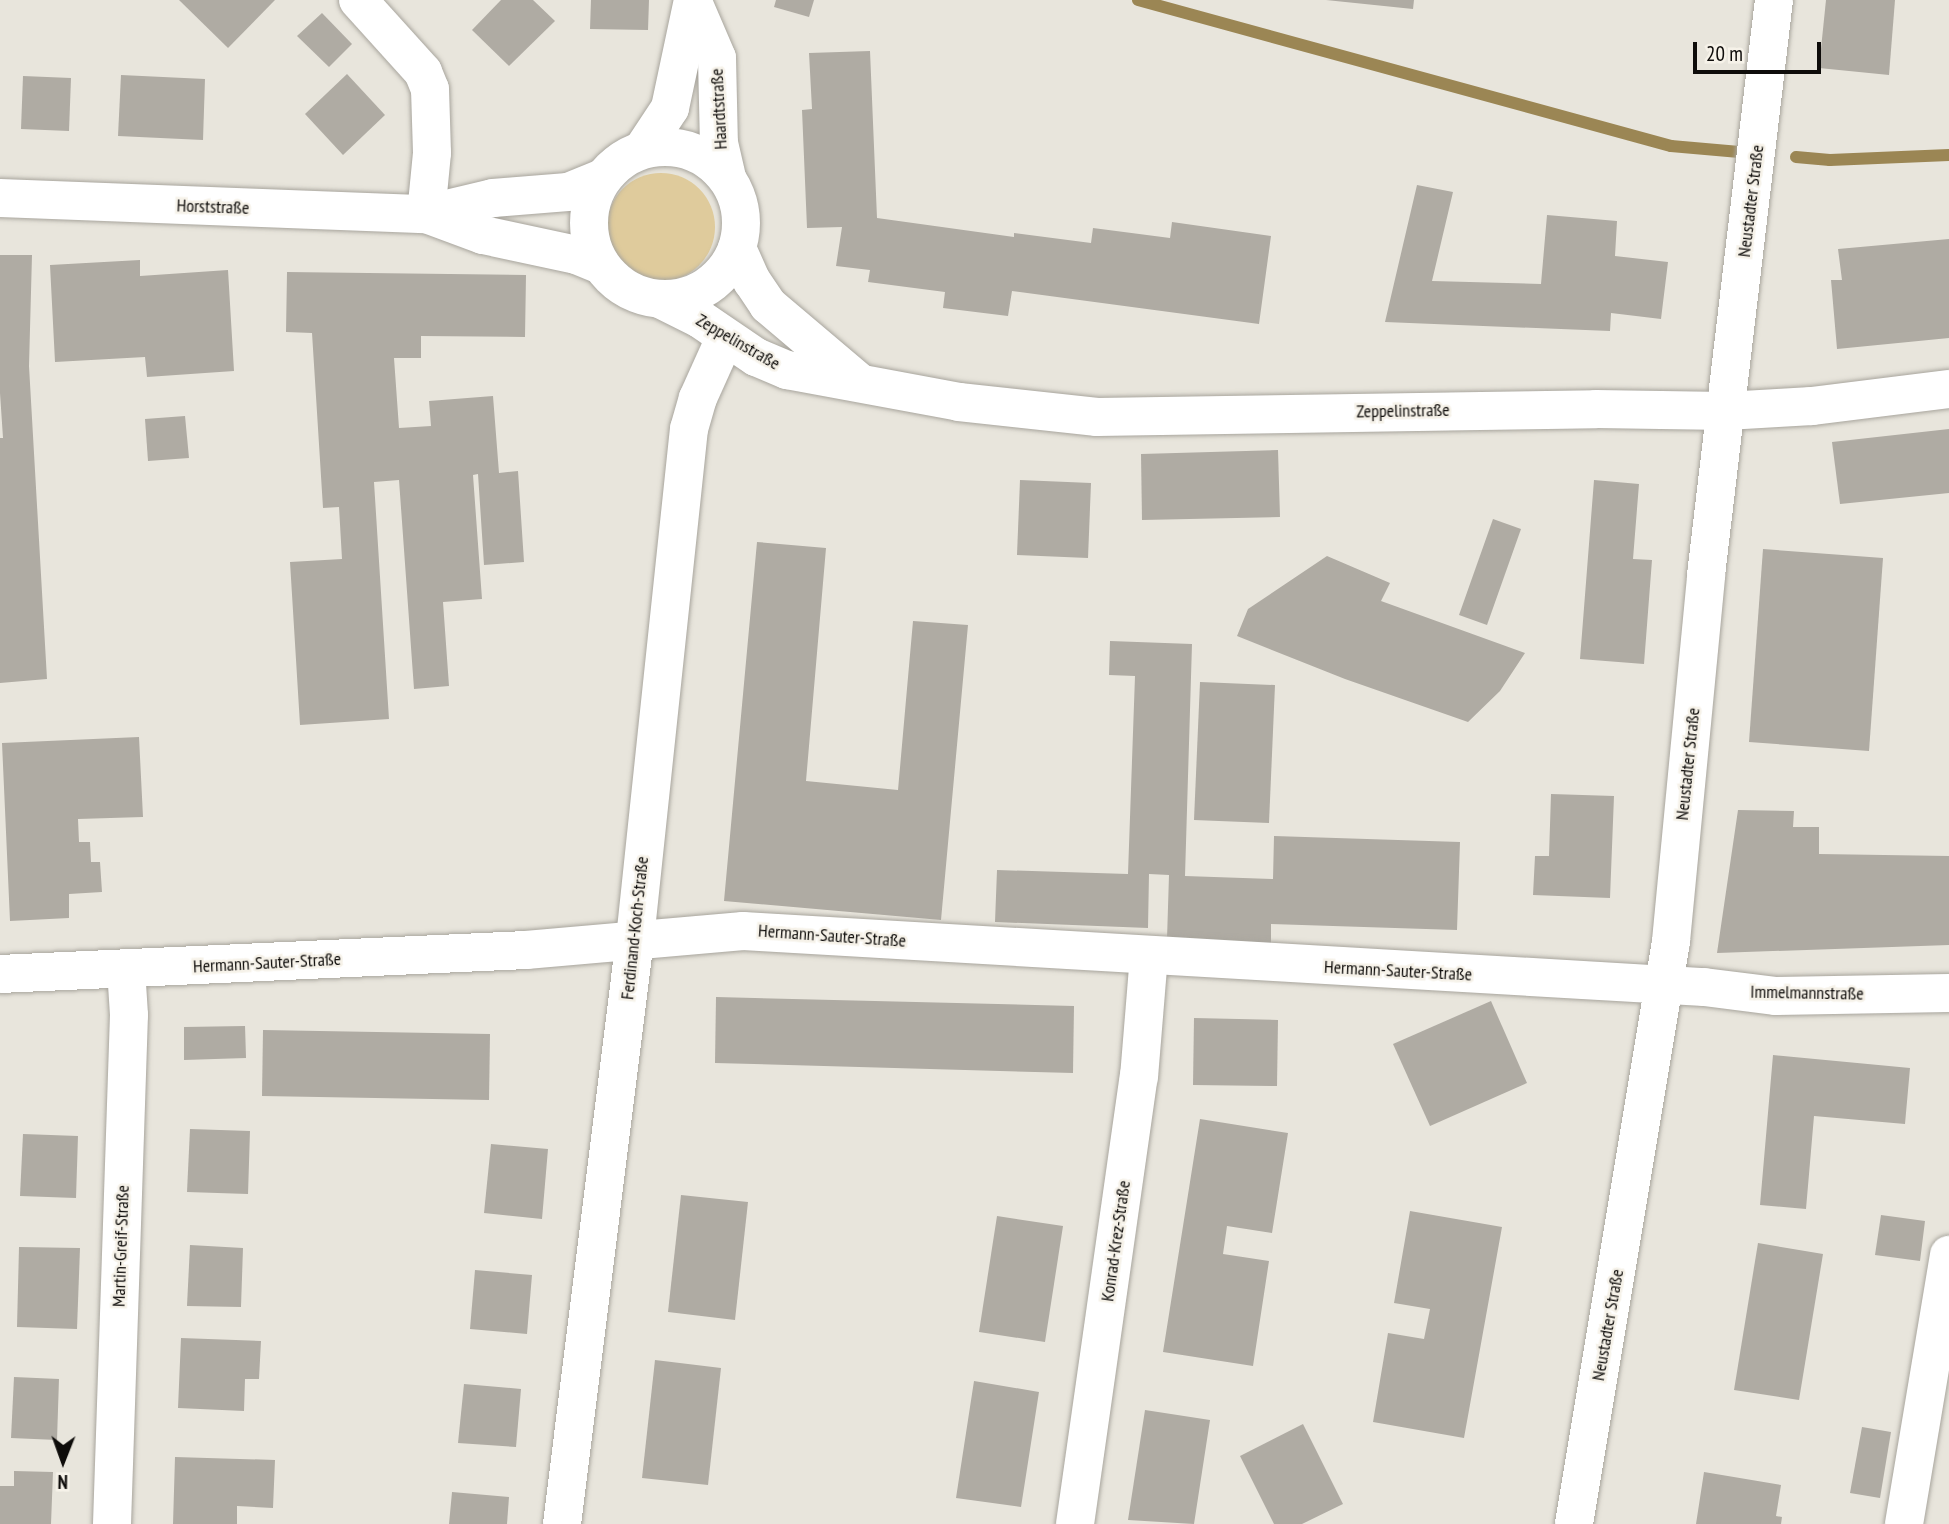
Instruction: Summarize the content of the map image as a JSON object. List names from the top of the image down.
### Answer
{
  "streets": {
    "street": [
      "Haardtstraße",
      "Neustadter Straße",
      "Horststraße",
      "Zeppelinstraße",
      "Ferdinand-Koch-Straße",
      "Hermann-Sauter-Straße",
      "Immelmannstraße",
      "Konrad-Krez-Straße",
      "Martin-Greif-Straße"
    ]
  },
  "crossings": [
    ["Haardtstraße", "Horststraße"],
    ["Haardtstraße", "Zeppelinstraße"],
    ["Neustadter Straße", "Zeppelinstraße"],
    ["Neustadter Straße", "Hermann-Sauter-Straße"],
    ["Neustadter Straße", "Immelmannstraße"],
    ["Horststraße", "Zeppelinstraße"],
    ["Zeppelinstraße", "Ferdinand-Koch-Straße"],
    ["Ferdinand-Koch-Straße", "Hermann-Sauter-Straße"],
    ["Hermann-Sauter-Straße", "Immelmannstraße"],
    ["Hermann-Sauter-Straße", "Konrad-Krez-Straße"],
    ["Hermann-Sauter-Straße", "Martin-Greif-Straße"]
  ],
  "scale_bar": "20 m",
  "north": "bottom"
}
